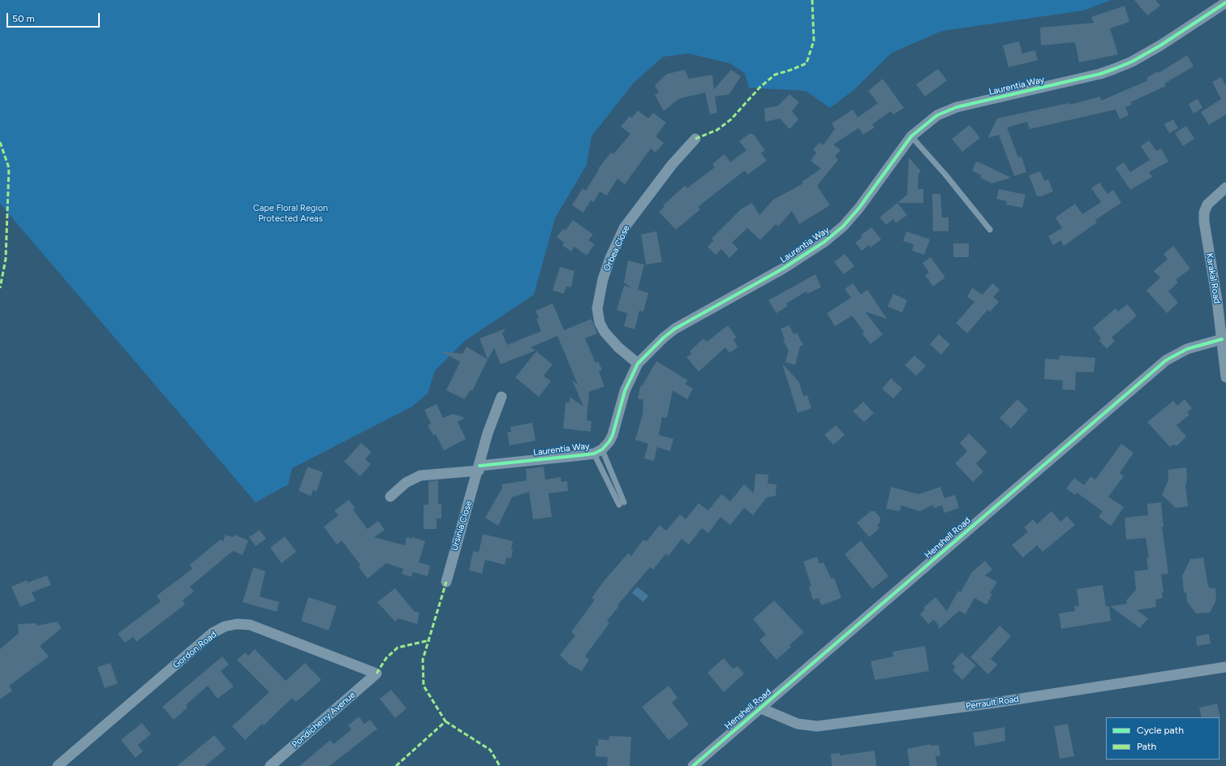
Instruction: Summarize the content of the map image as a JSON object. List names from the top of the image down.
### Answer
{
  "streets": {
    "street": [
      "Laurentia Way",
      "Orbea Close",
      "Karakal Road",
      "Ursinia Close",
      "Henshell Road",
      "Gordon Road",
      "Perrault Road",
      "Pondicherry Avenue"
    ]
  },
  "crossings": [
    ["Laurentia Way", "Orbea Close"],
    ["Laurentia Way", "Ursinia Close"],
    ["Karakal Road", "Henshell Road"],
    ["Henshell Road", "Perrault Road"],
    ["Gordon Road", "Pondicherry Avenue"]
  ],
  "parks": ["Cape Floral Region Protected Areas"],
  "legend": ["Cycle path", "Path"],
  "scale_bar": "50 m"
}
